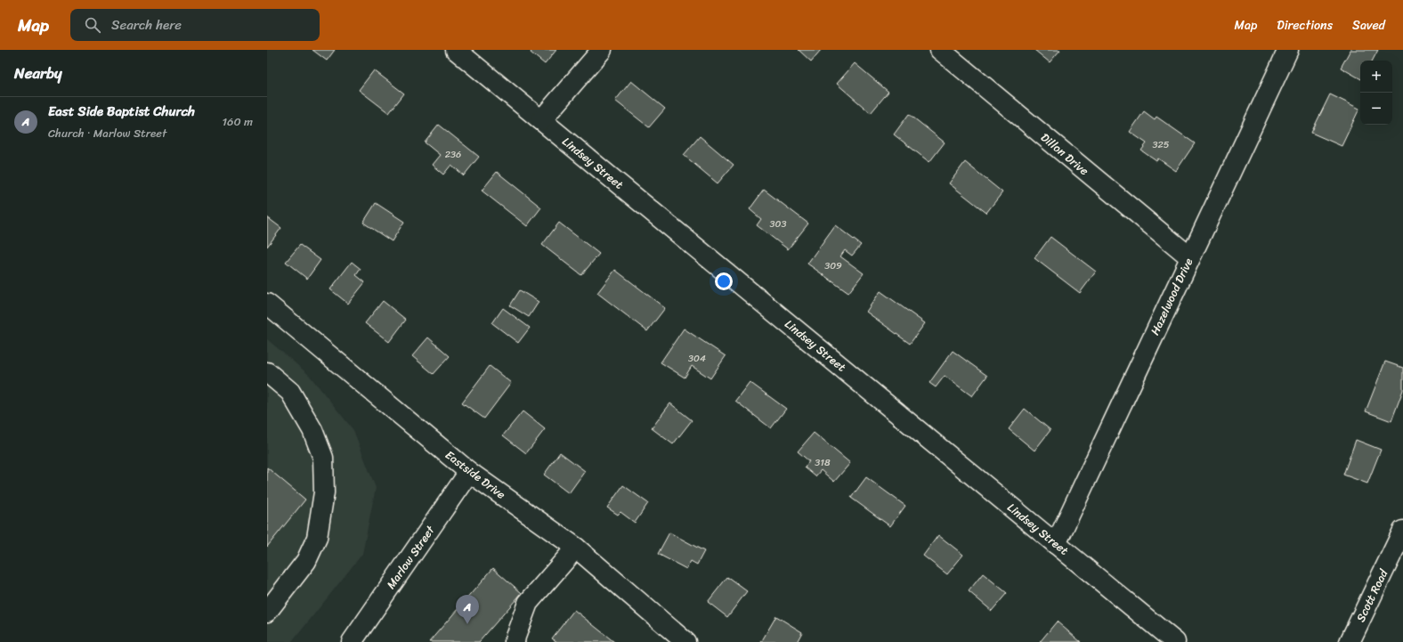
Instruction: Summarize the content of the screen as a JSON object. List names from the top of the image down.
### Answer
{
  "streets": {
    "street": [
      "Dillon Drive",
      "Lindsey Street",
      "Hazelwood Drive",
      "Eastside Drive",
      "Marlow Street",
      "Scott Road"
    ]
  },
  "crossings": [
    ["Dillon Drive", "Hazelwood Drive"],
    ["Lindsey Street", "Hazelwood Drive"],
    ["Eastside Drive", "Marlow Street"]
  ],
  "house_numbers": [
    "325",
    "236",
    "303",
    "309",
    "304",
    "318"
  ],
  "page": {
    "header": "Map",
    "search": "Search here",
    "nav": ["Map", "Directions", "Saved"],
    "heading": "Nearby",
    "map_buttons": ["+", "−"],
    "list": [
      {
        "mark": "A",
        "name": "East Side Baptist Church",
        "note": "Church · Marlow Street",
        "value": "160 m"
      }
    ],
    "pins": "A"
  }
}
